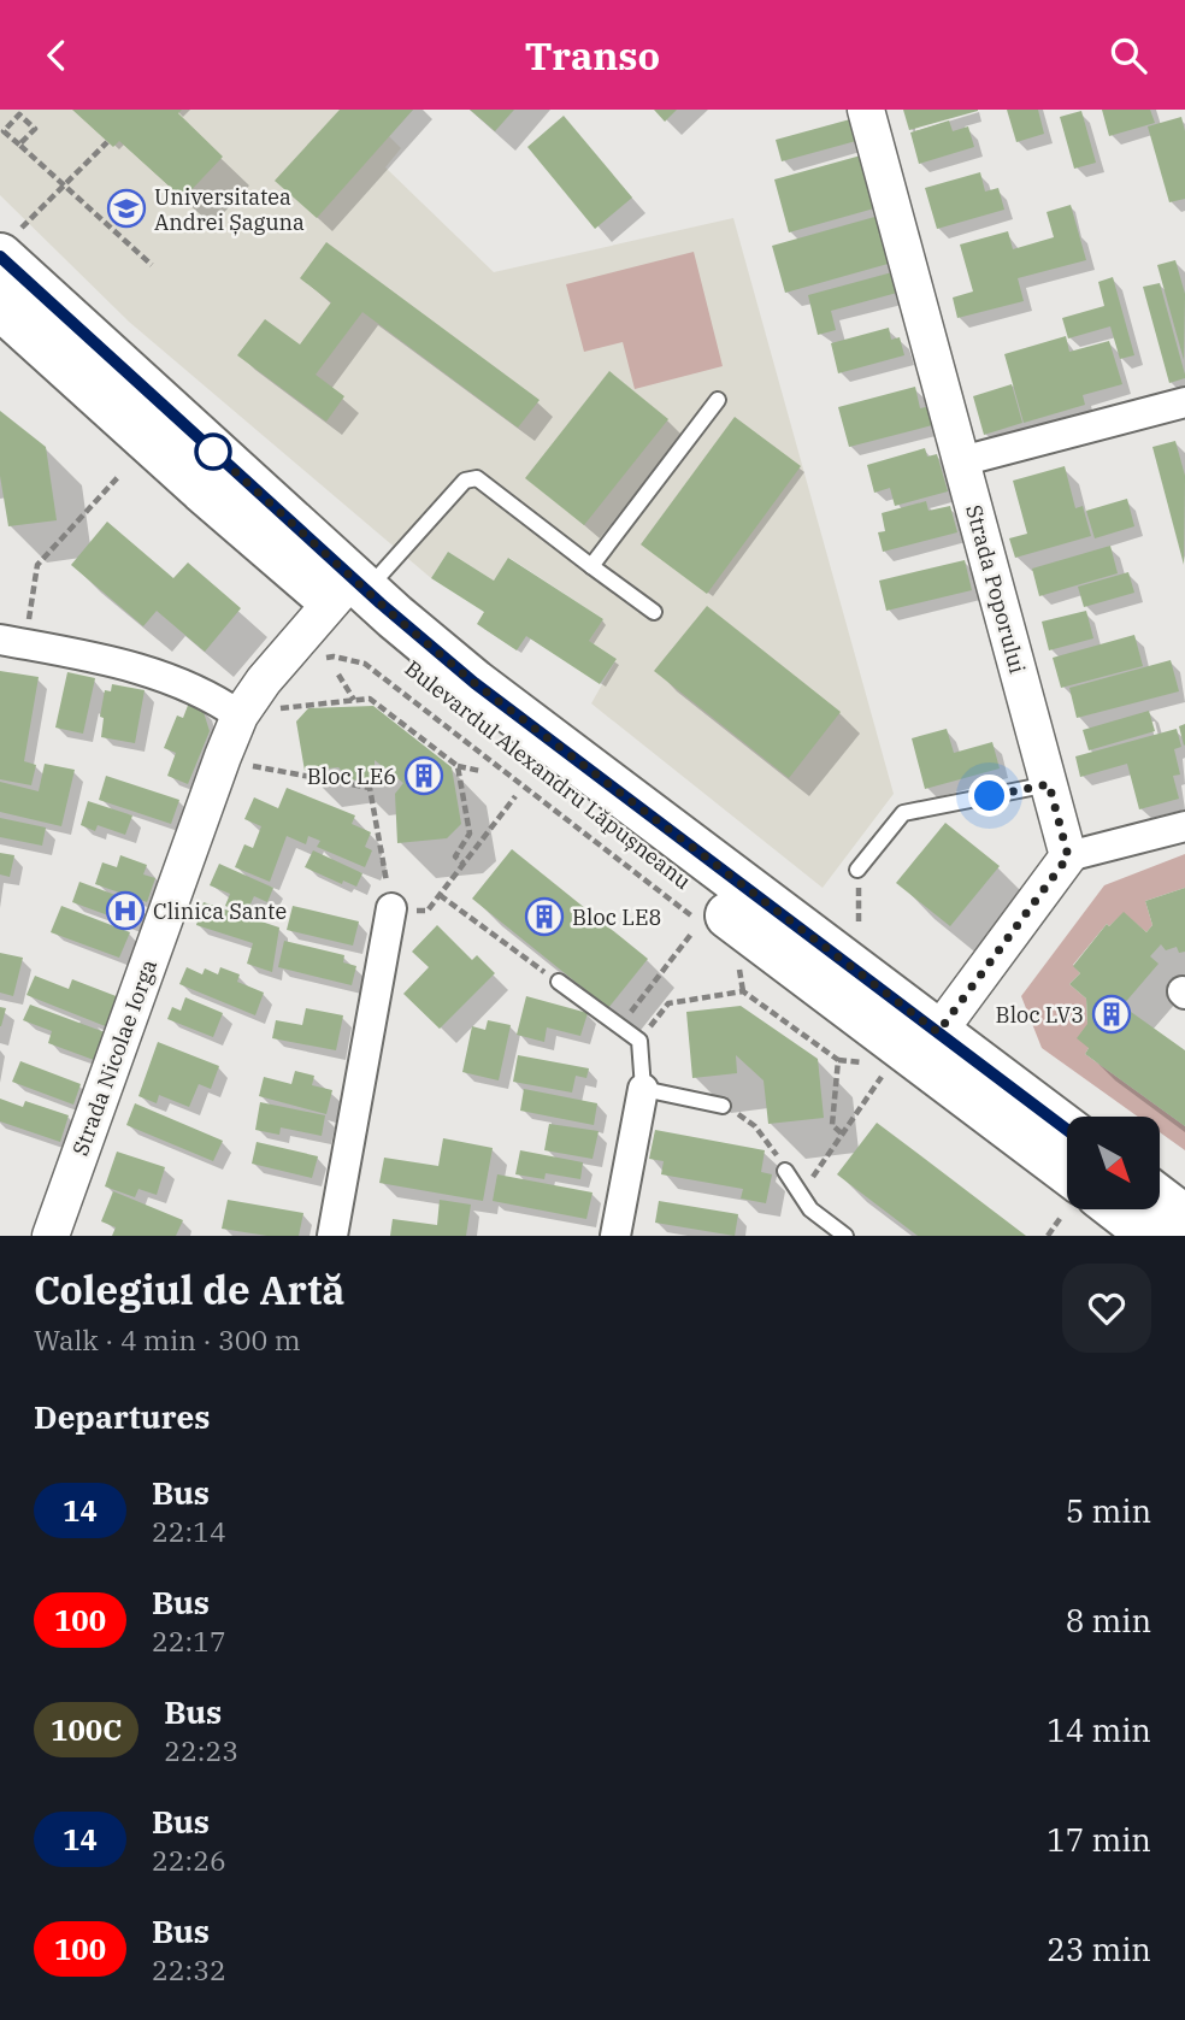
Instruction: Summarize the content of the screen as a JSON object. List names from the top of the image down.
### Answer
{
  "streets": {
    "main road": ["Bulevardul Alexandru Lăpușneanu"],
    "street": ["Strada Poporului", "Strada Nicolae Iorga"]
  },
  "crossings": [
    ["Bulevardul Alexandru Lăpușneanu", "Strada Nicolae Iorga"]
  ],
  "places": {
    "school or university": ["Universitatea Andrei Șaguna"],
    "building": ["Bloc LE6", "Bloc LE8", "Bloc LV3"],
    "hospital": ["Clinica Sante"]
  },
  "lines": ["bus line 14"],
  "north": "bottom right",
  "page": {
    "header": "Transo",
    "heading": [
      ["Colegiul de Artă", "Walk · 4 min · 300 m"],
      "Departures"
    ],
    "list": [
      {
        "mark": "14",
        "name": "Bus",
        "note": "22:14",
        "value": "5 min"
      },
      {
        "mark": "100",
        "name": "Bus",
        "note": "22:17",
        "value": "8 min"
      },
      {
        "mark": "100C",
        "name": "Bus",
        "note": "22:23",
        "value": "14 min"
      },
      {
        "mark": "14",
        "name": "Bus",
        "note": "22:26",
        "value": "17 min"
      },
      {
        "mark": "100",
        "name": "Bus",
        "note": "22:32",
        "value": "23 min"
      }
    ]
  }
}
